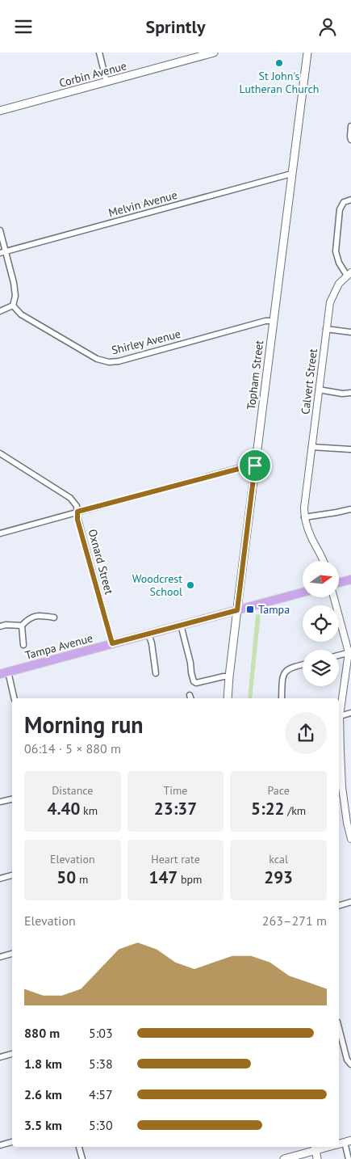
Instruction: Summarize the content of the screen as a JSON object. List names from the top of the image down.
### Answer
{
  "streets": {
    "main road": ["Corbin Avenue", "Topham Street", "Tampa Avenue"],
    "street": [
      "Melvin Avenue",
      "Shirley Avenue",
      "Calvert Street",
      "Oxnard Street"
    ]
  },
  "crossings": [
    ["Melvin Avenue", "Topham Street"],
    ["Shirley Avenue", "Topham Street"],
    ["Topham Street", "Tampa Avenue"],
    ["Oxnard Street", "Tampa Avenue"]
  ],
  "places": {
    "other": ["St John's Lutheran Church", "Woodcrest School"],
    "transit": ["Tampa"]
  },
  "north": "right",
  "page": {
    "header": "Sprintly",
    "heading": ["Morning run", "06:14 · 5 × 880 m"],
    "stats": [
      ["Distance", "4.40 km"],
      ["Time", "23:37"],
      ["Pace", "5:22 /km"],
      ["Elevation", "50 m"],
      ["Heart rate", "147 bpm"],
      ["kcal", "293"]
    ],
    "chart": ["Elevation", "263–271 m"],
    "list": [
      {
        "name": "880 m",
        "note": "5:03"
      },
      {
        "name": "1.8 km",
        "note": "5:38"
      },
      {
        "name": "2.6 km",
        "note": "4:57"
      },
      {
        "name": "3.5 km",
        "note": "5:30"
      }
    ]
  }
}
